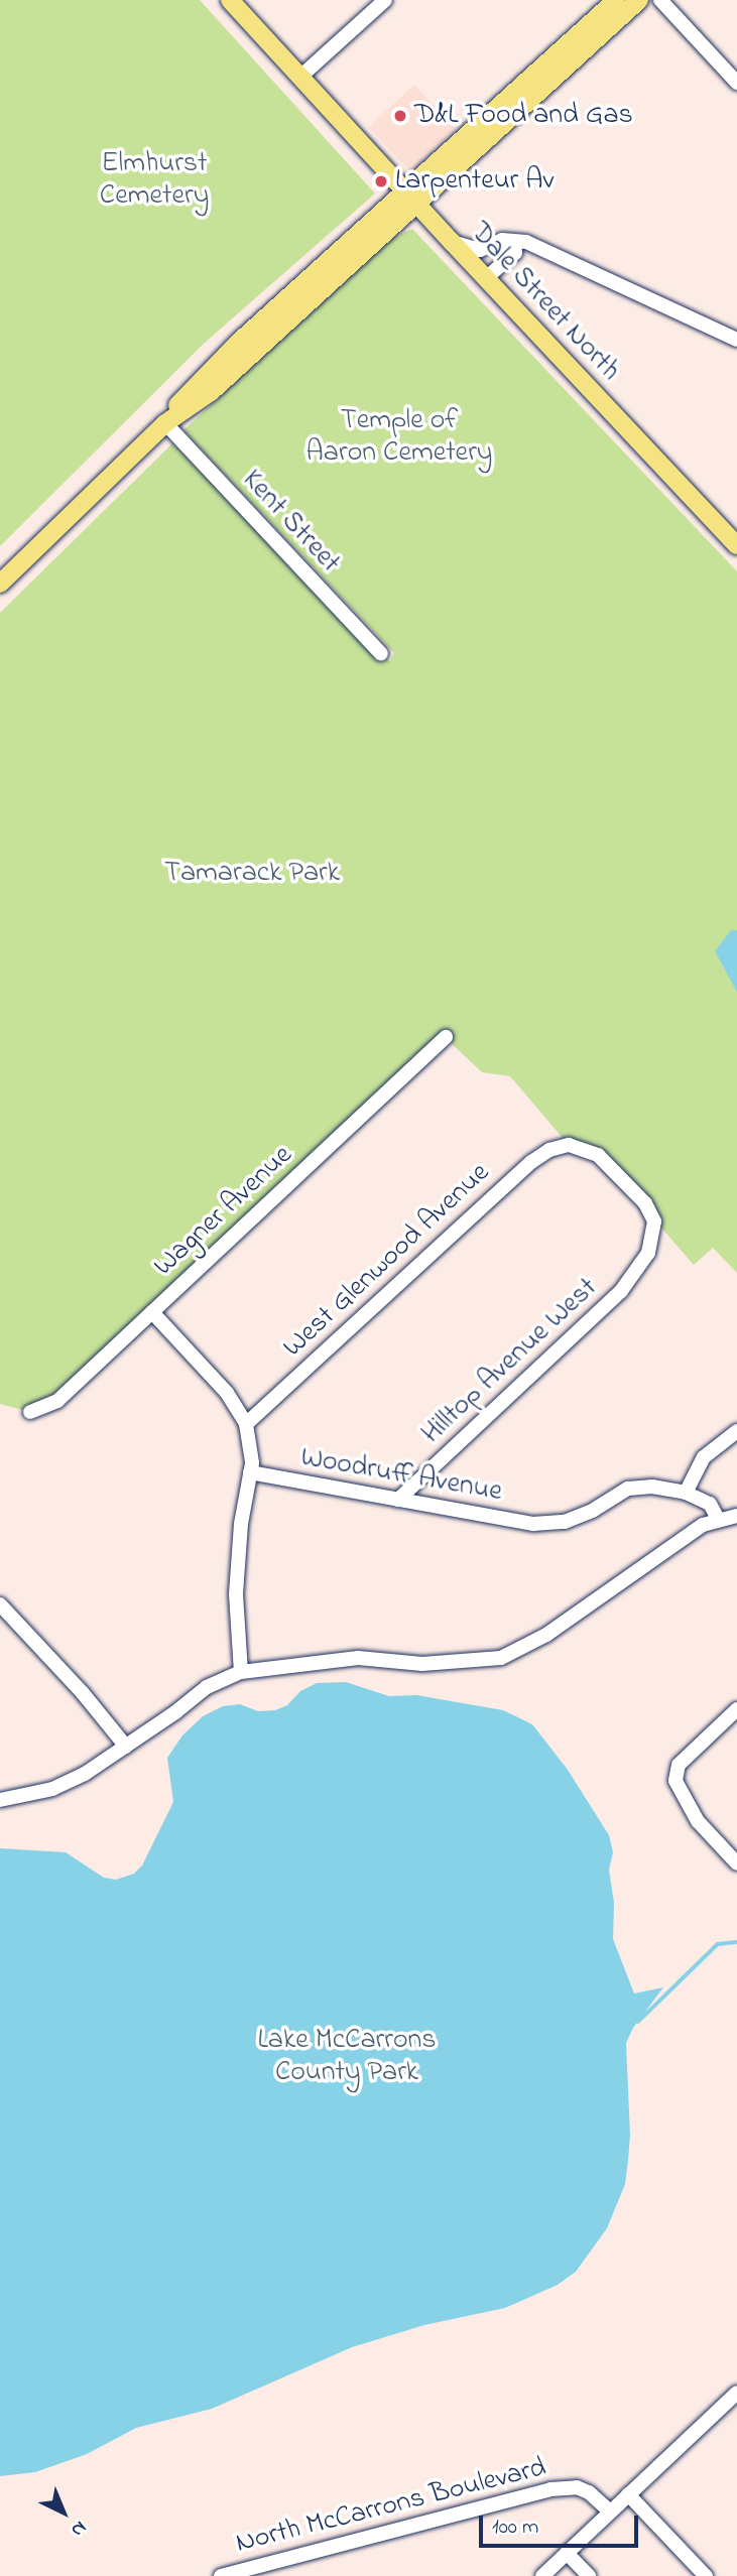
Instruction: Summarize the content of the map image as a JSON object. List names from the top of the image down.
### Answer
{
  "streets": {
    "main road": ["Dale Street North"],
    "street": [
      "Kent Street",
      "Wagner Avenue",
      "West Glenwood Avenue",
      "Hilltop Avenue West",
      "Woodruff Avenue",
      "North McCarrons Boulevard"
    ]
  },
  "crossings": [
    ["West Glenwood Avenue", "Hilltop Avenue West"],
    ["Hilltop Avenue West", "Woodruff Avenue"]
  ],
  "parks": [
    "Elmhurst Cemetery",
    "Temple of Aaron Cemetery",
    "Tamarack Park",
    "Lake McCarrons County Park"
  ],
  "places": ["D&L Food and Gas", "Larpenteur Av"],
  "scale_bar": "100 m",
  "north": "bottom right"
}
